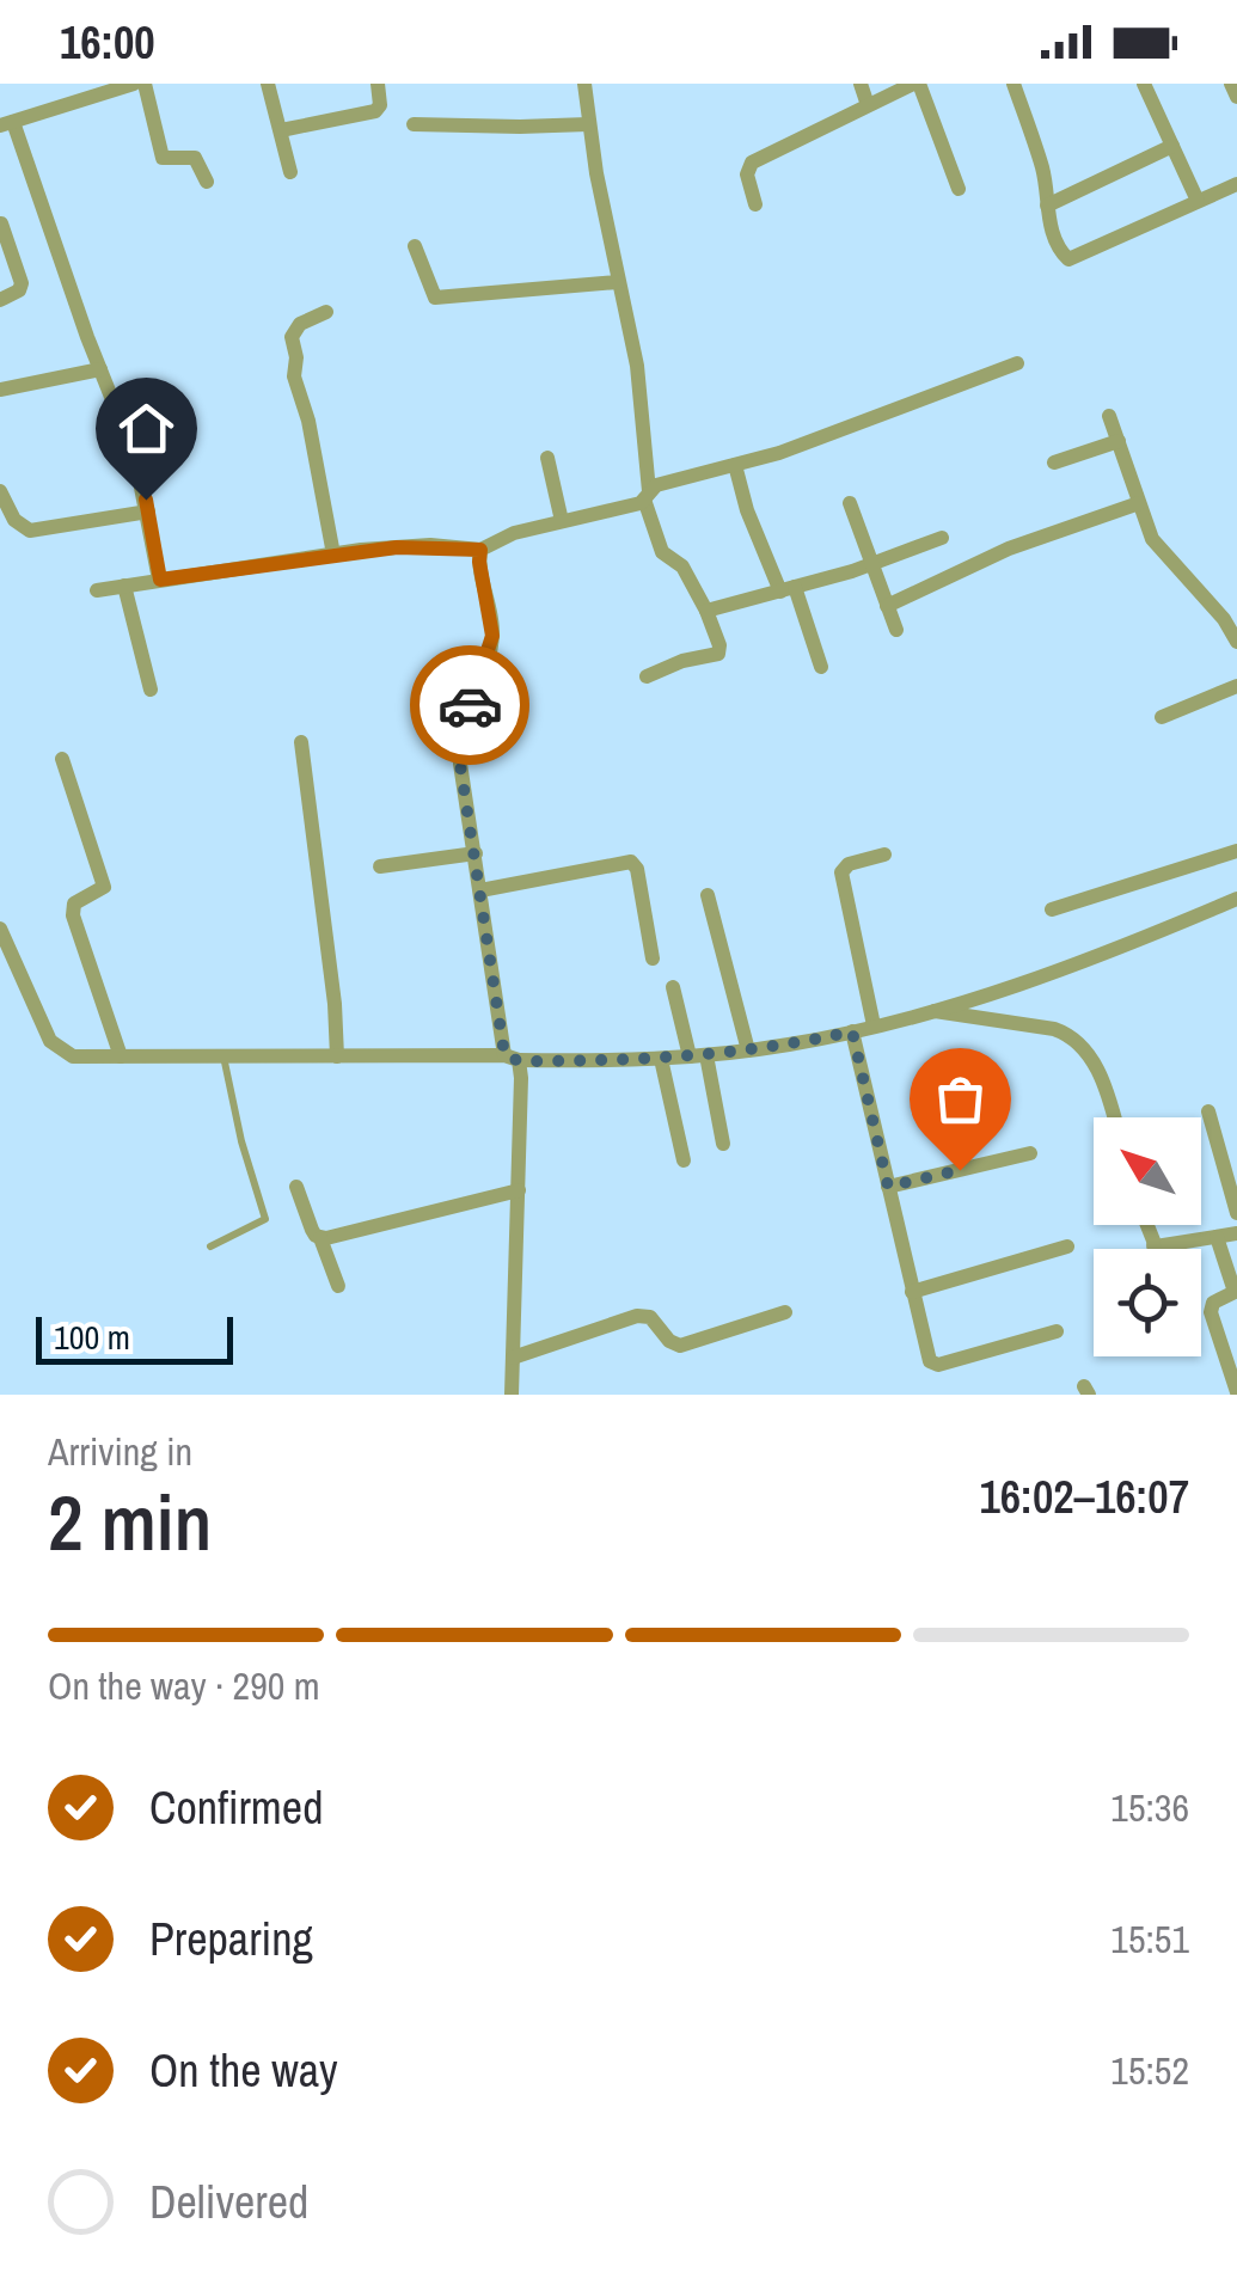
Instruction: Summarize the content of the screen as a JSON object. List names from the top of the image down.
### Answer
{
  "scale_bar": "100 m",
  "north": "top left",
  "page": {
    "status": "16:00",
    "scale": "100 m",
    "heading": ["2 min", "Arriving in", "16:02–16:07"],
    "bar": "On the way · 290 m",
    "list": [
      ["Confirmed", "15:36"],
      ["Preparing", "15:51"],
      ["On the way", "15:52"],
      "Delivered"
    ]
  }
}
